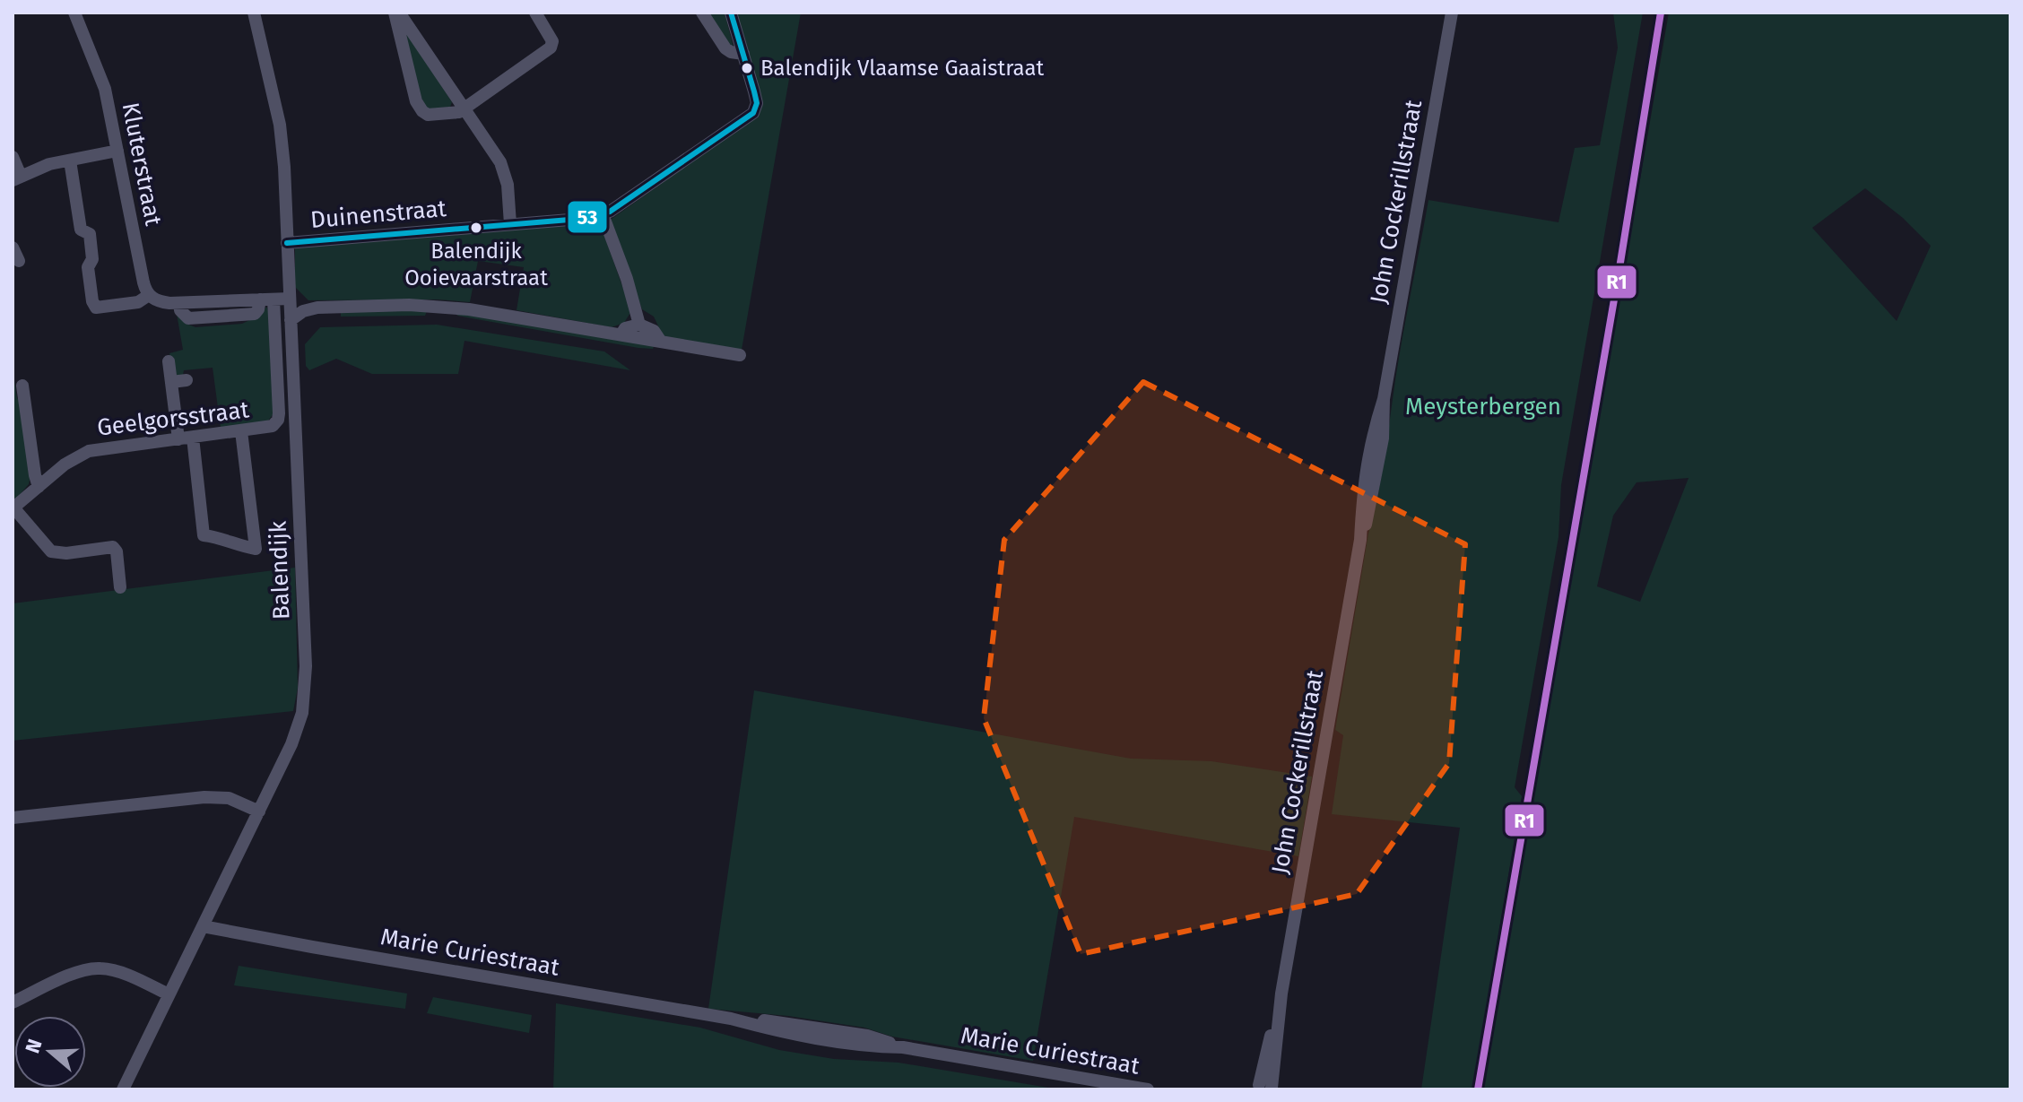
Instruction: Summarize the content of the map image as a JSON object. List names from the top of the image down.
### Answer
{
  "streets": {
    "street": [
      "Kluterstraat",
      "John Cockerillstraat",
      "Duinenstraat",
      "Geelgorsstraat",
      "Balendijk",
      "Marie Curiestraat"
    ]
  },
  "crossings": [
    ["Duinenstraat", "Balendijk"],
    ["Balendijk", "Marie Curiestraat"]
  ],
  "parks": ["Meysterbergen"],
  "places": ["Balendijk Vlaamse Gaaistraat", "Balendijk Ooievaarstraat"],
  "lines": ["transit line R1", "transit line 53"],
  "north": "left"
}
